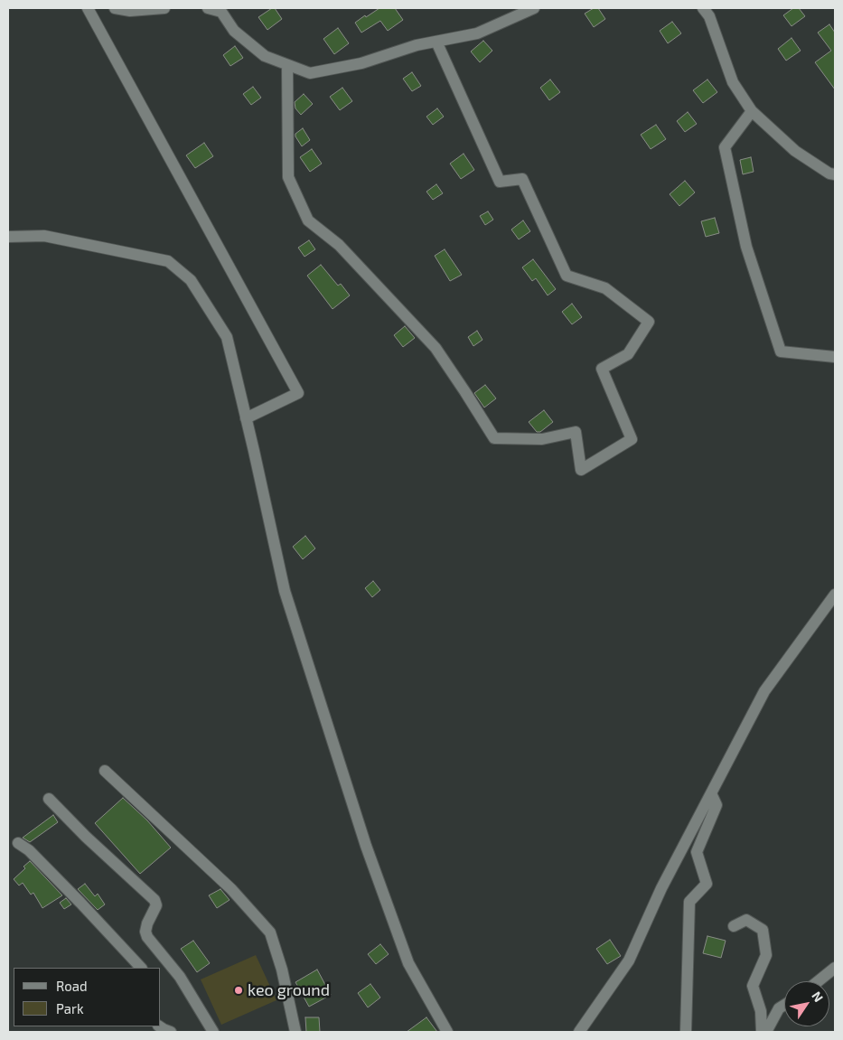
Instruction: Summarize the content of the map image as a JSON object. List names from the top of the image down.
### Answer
{
  "places": ["keo ground"],
  "legend": ["Road", "Park"],
  "north": "top right"
}
